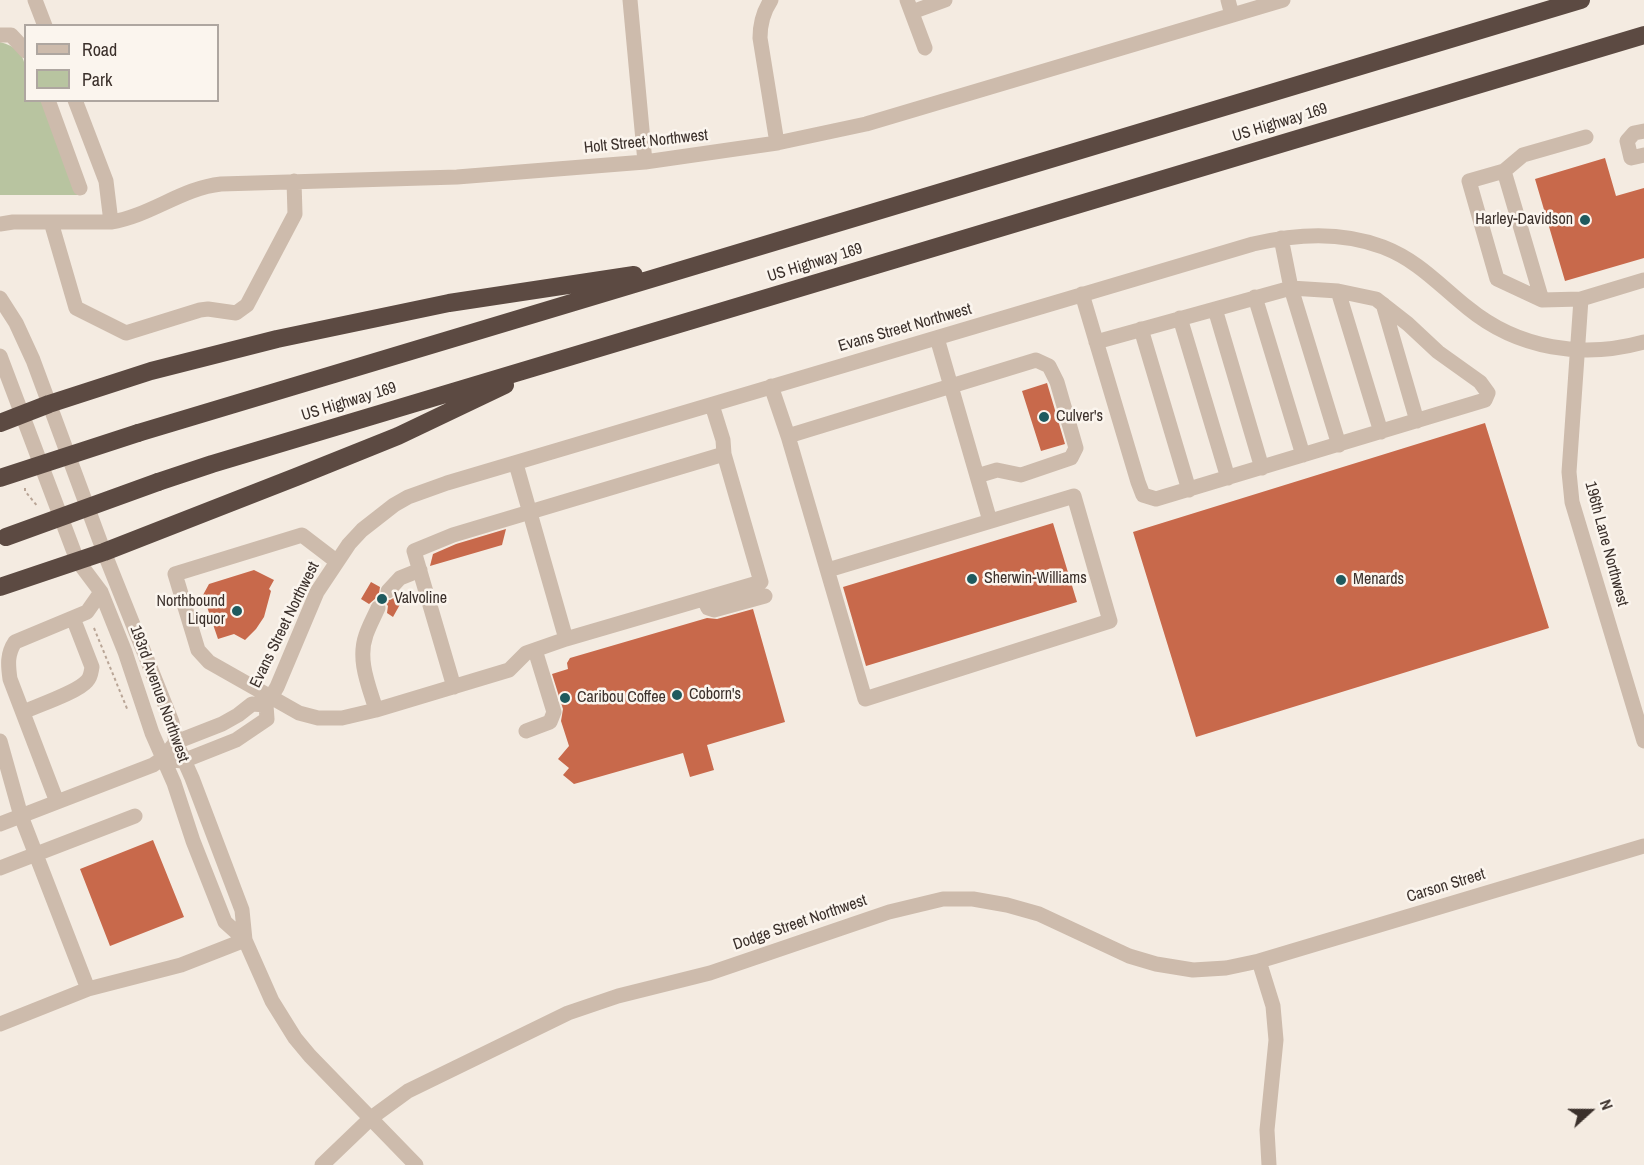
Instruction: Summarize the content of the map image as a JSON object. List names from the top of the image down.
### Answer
{
  "streets": {
    "highway": ["US Highway 169"],
    "street": [
      "Holt Street Northwest",
      "Evans Street Northwest",
      "196th Lane Northwest",
      "193rd Avenue Northwest",
      "Carson Street",
      "Dodge Street Northwest"
    ]
  },
  "crossings": [
    ["Evans Street Northwest", "196th Lane Northwest"],
    ["Evans Street Northwest", "193rd Avenue Northwest"],
    ["193rd Avenue Northwest", "Dodge Street Northwest"],
    ["Carson Street", "Dodge Street Northwest"]
  ],
  "places": [
    "Harley-Davidson",
    "Culver's",
    "Sherwin-Williams",
    "Menards",
    "Valvoline",
    "Northbound Liquor",
    "Coborn's",
    "Caribou Coffee"
  ],
  "legend": ["Road", "Park"],
  "north": "right"
}
